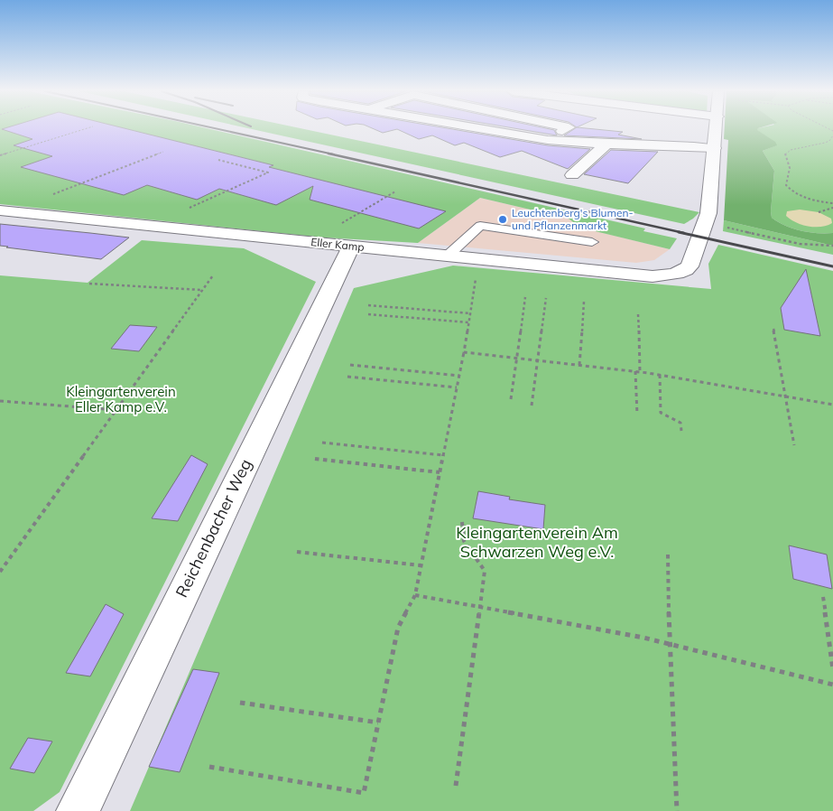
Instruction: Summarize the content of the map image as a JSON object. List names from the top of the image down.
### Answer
{
  "streets": {
    "street": ["Eller Kamp", "Reichenbacher Weg"]
  },
  "crossings": [
    ["Eller Kamp", "Reichenbacher Weg"]
  ],
  "parks": ["Kleingartenverein Eller Kamp e.V.", "Kleingartenverein Am Schwarzen Weg e.V."],
  "places": ["Leuchtenberg's Blumen- und Pflanzenmarkt"]
}
